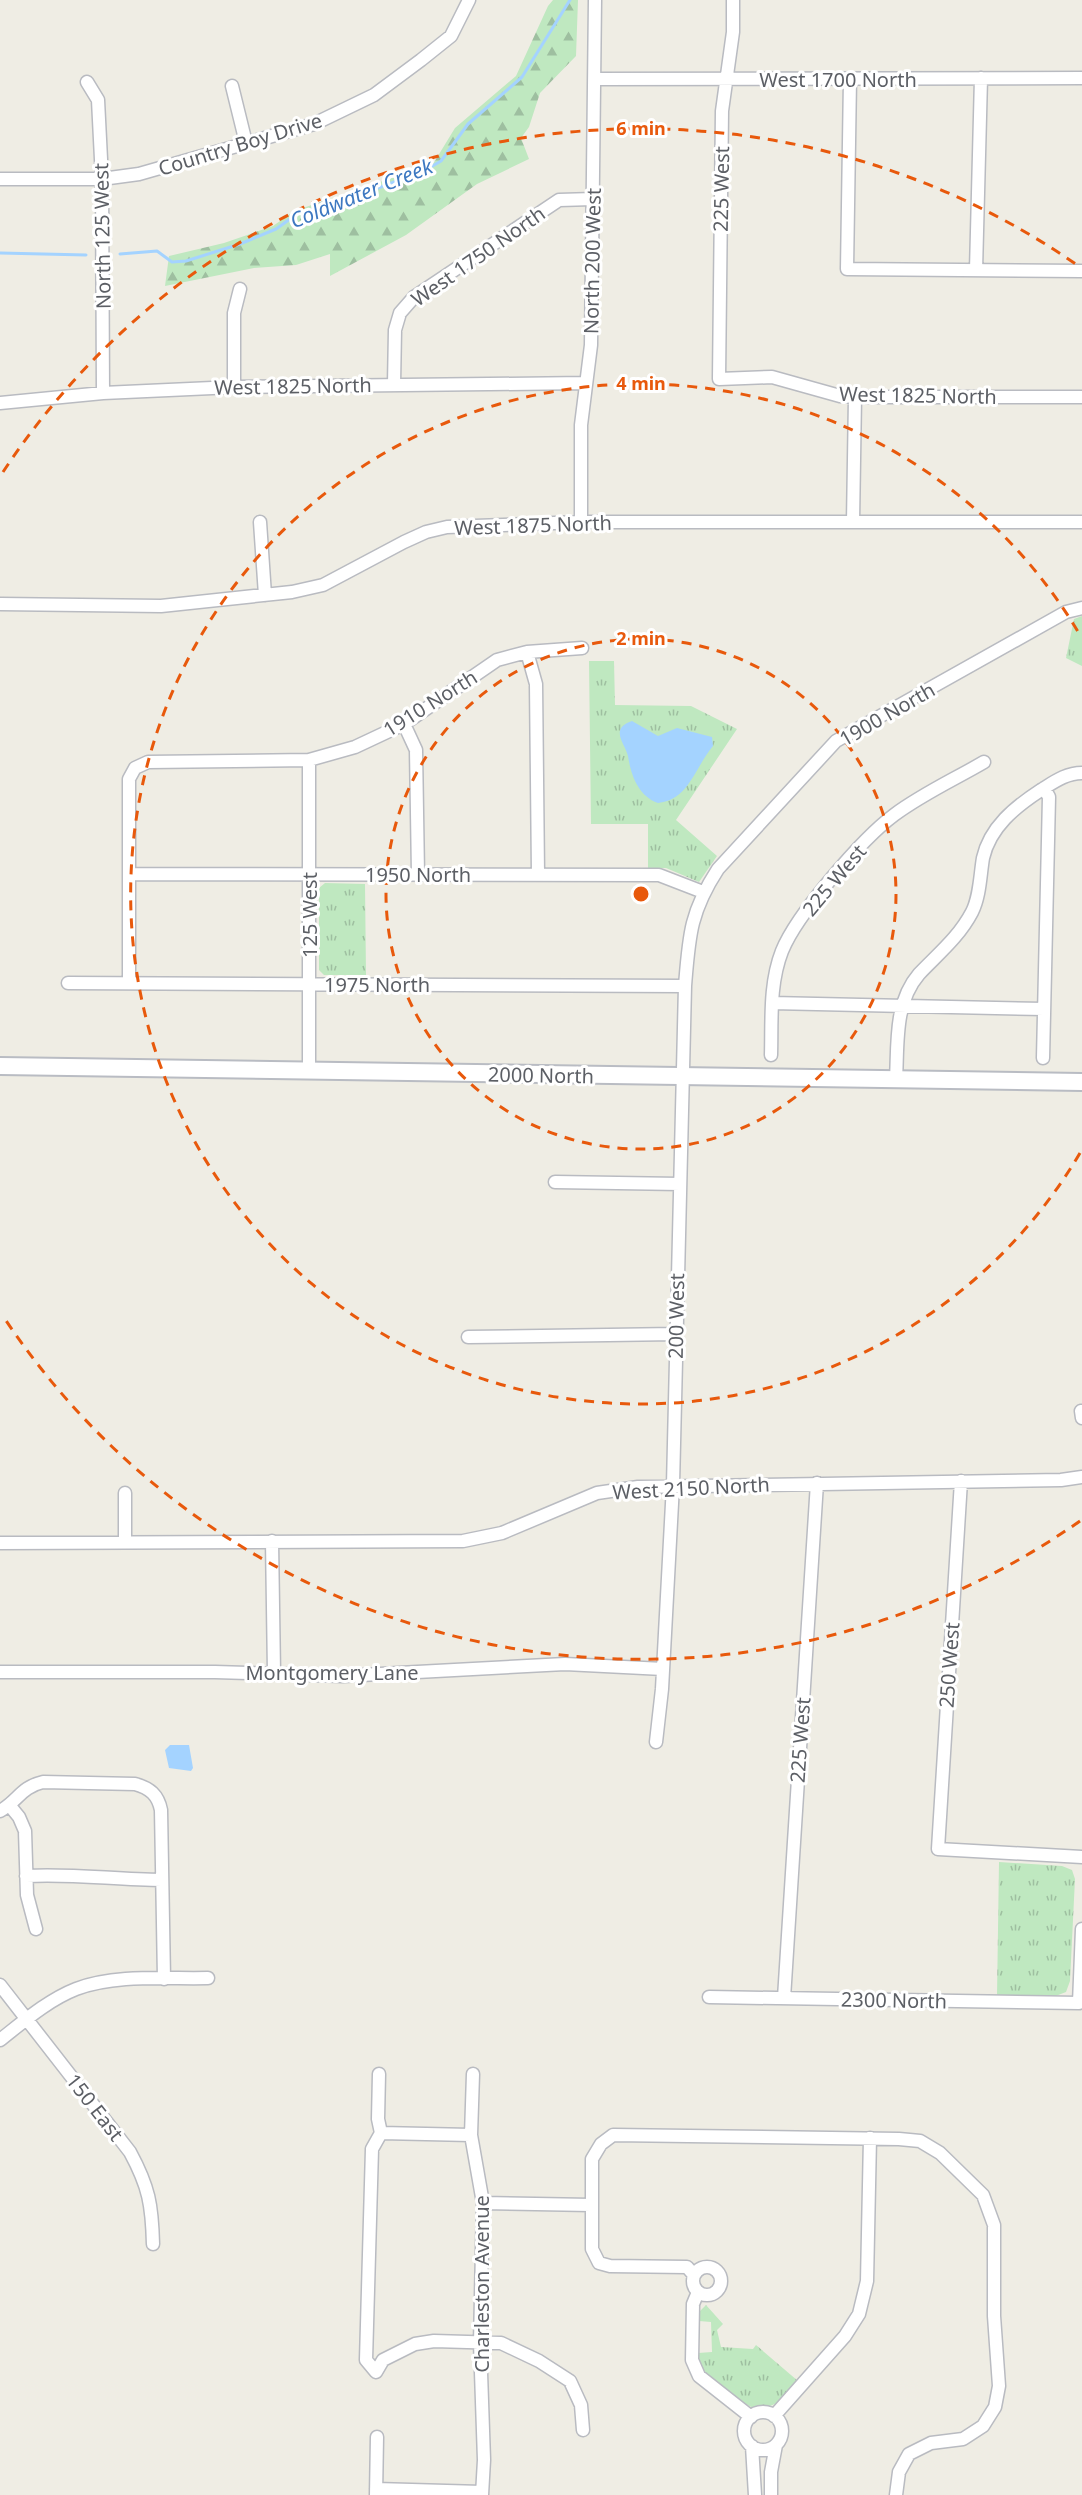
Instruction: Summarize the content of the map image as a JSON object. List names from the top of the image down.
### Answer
{
  "streets": {
    "street": [
      "West 1700 North",
      "Country Boy Drive",
      "225 West",
      "North 125 West",
      "West 1750 North",
      "North 200 West",
      "West 1825 North",
      "West 1875 North",
      "1910 North",
      "1900 North",
      "1950 North",
      "125 West",
      "1975 North",
      "2000 North",
      "200 West",
      "West 2150 North",
      "250 West",
      "Montgomery Lane",
      "2300 North",
      "150 East",
      "Charleston Avenue"
    ]
  },
  "crossings": [
    ["West 1700 North", "225 West"],
    ["West 1700 North", "North 200 West"],
    ["Country Boy Drive", "North 125 West"],
    ["225 West", "West 1825 North"],
    ["225 West", "West 2150 North"],
    ["225 West", "2300 North"],
    ["North 125 West", "West 1825 North"],
    ["West 1750 North", "North 200 West"],
    ["West 1750 North", "West 1825 North"],
    ["North 200 West", "West 1825 North"],
    ["North 200 West", "West 1875 North"],
    ["1910 North", "1950 North"],
    ["1910 North", "125 West"],
    ["1900 North", "1950 North"],
    ["1900 North", "200 West"],
    ["1950 North", "125 West"],
    ["1950 North", "200 West"],
    ["125 West", "1975 North"],
    ["125 West", "2000 North"],
    ["1975 North", "200 West"],
    ["2000 North", "200 West"],
    ["200 West", "West 2150 North"],
    ["200 West", "Montgomery Lane"],
    ["West 2150 North", "250 West"]
  ],
  "water": ["Coldwater Creek"],
  "rings": ["6 min", "4 min", "2 min"]
}
